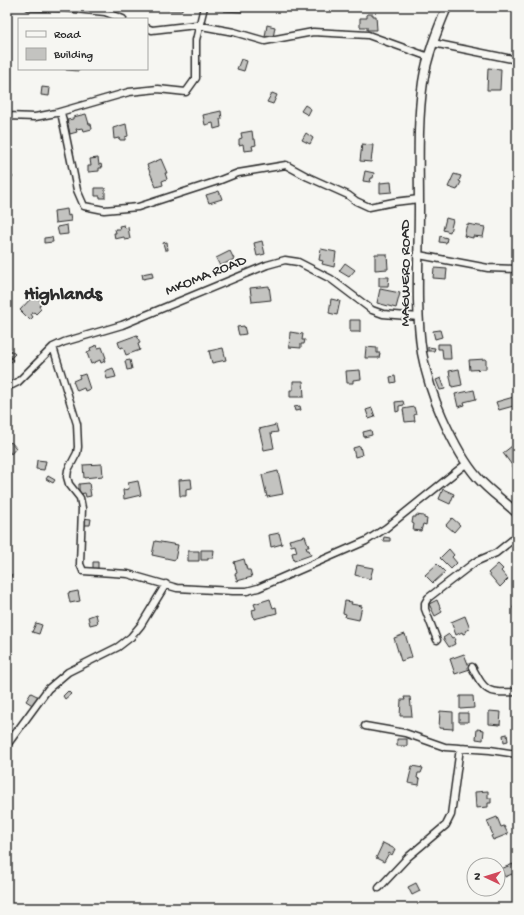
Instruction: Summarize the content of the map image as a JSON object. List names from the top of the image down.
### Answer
{
  "streets": {
    "street": ["MAGWERO ROAD", "MKOMA ROAD"]
  },
  "crossings": [
    ["MAGWERO ROAD", "MKOMA ROAD"]
  ],
  "districts": ["Highlands"],
  "legend": ["Road", "Building"],
  "north": "left"
}
